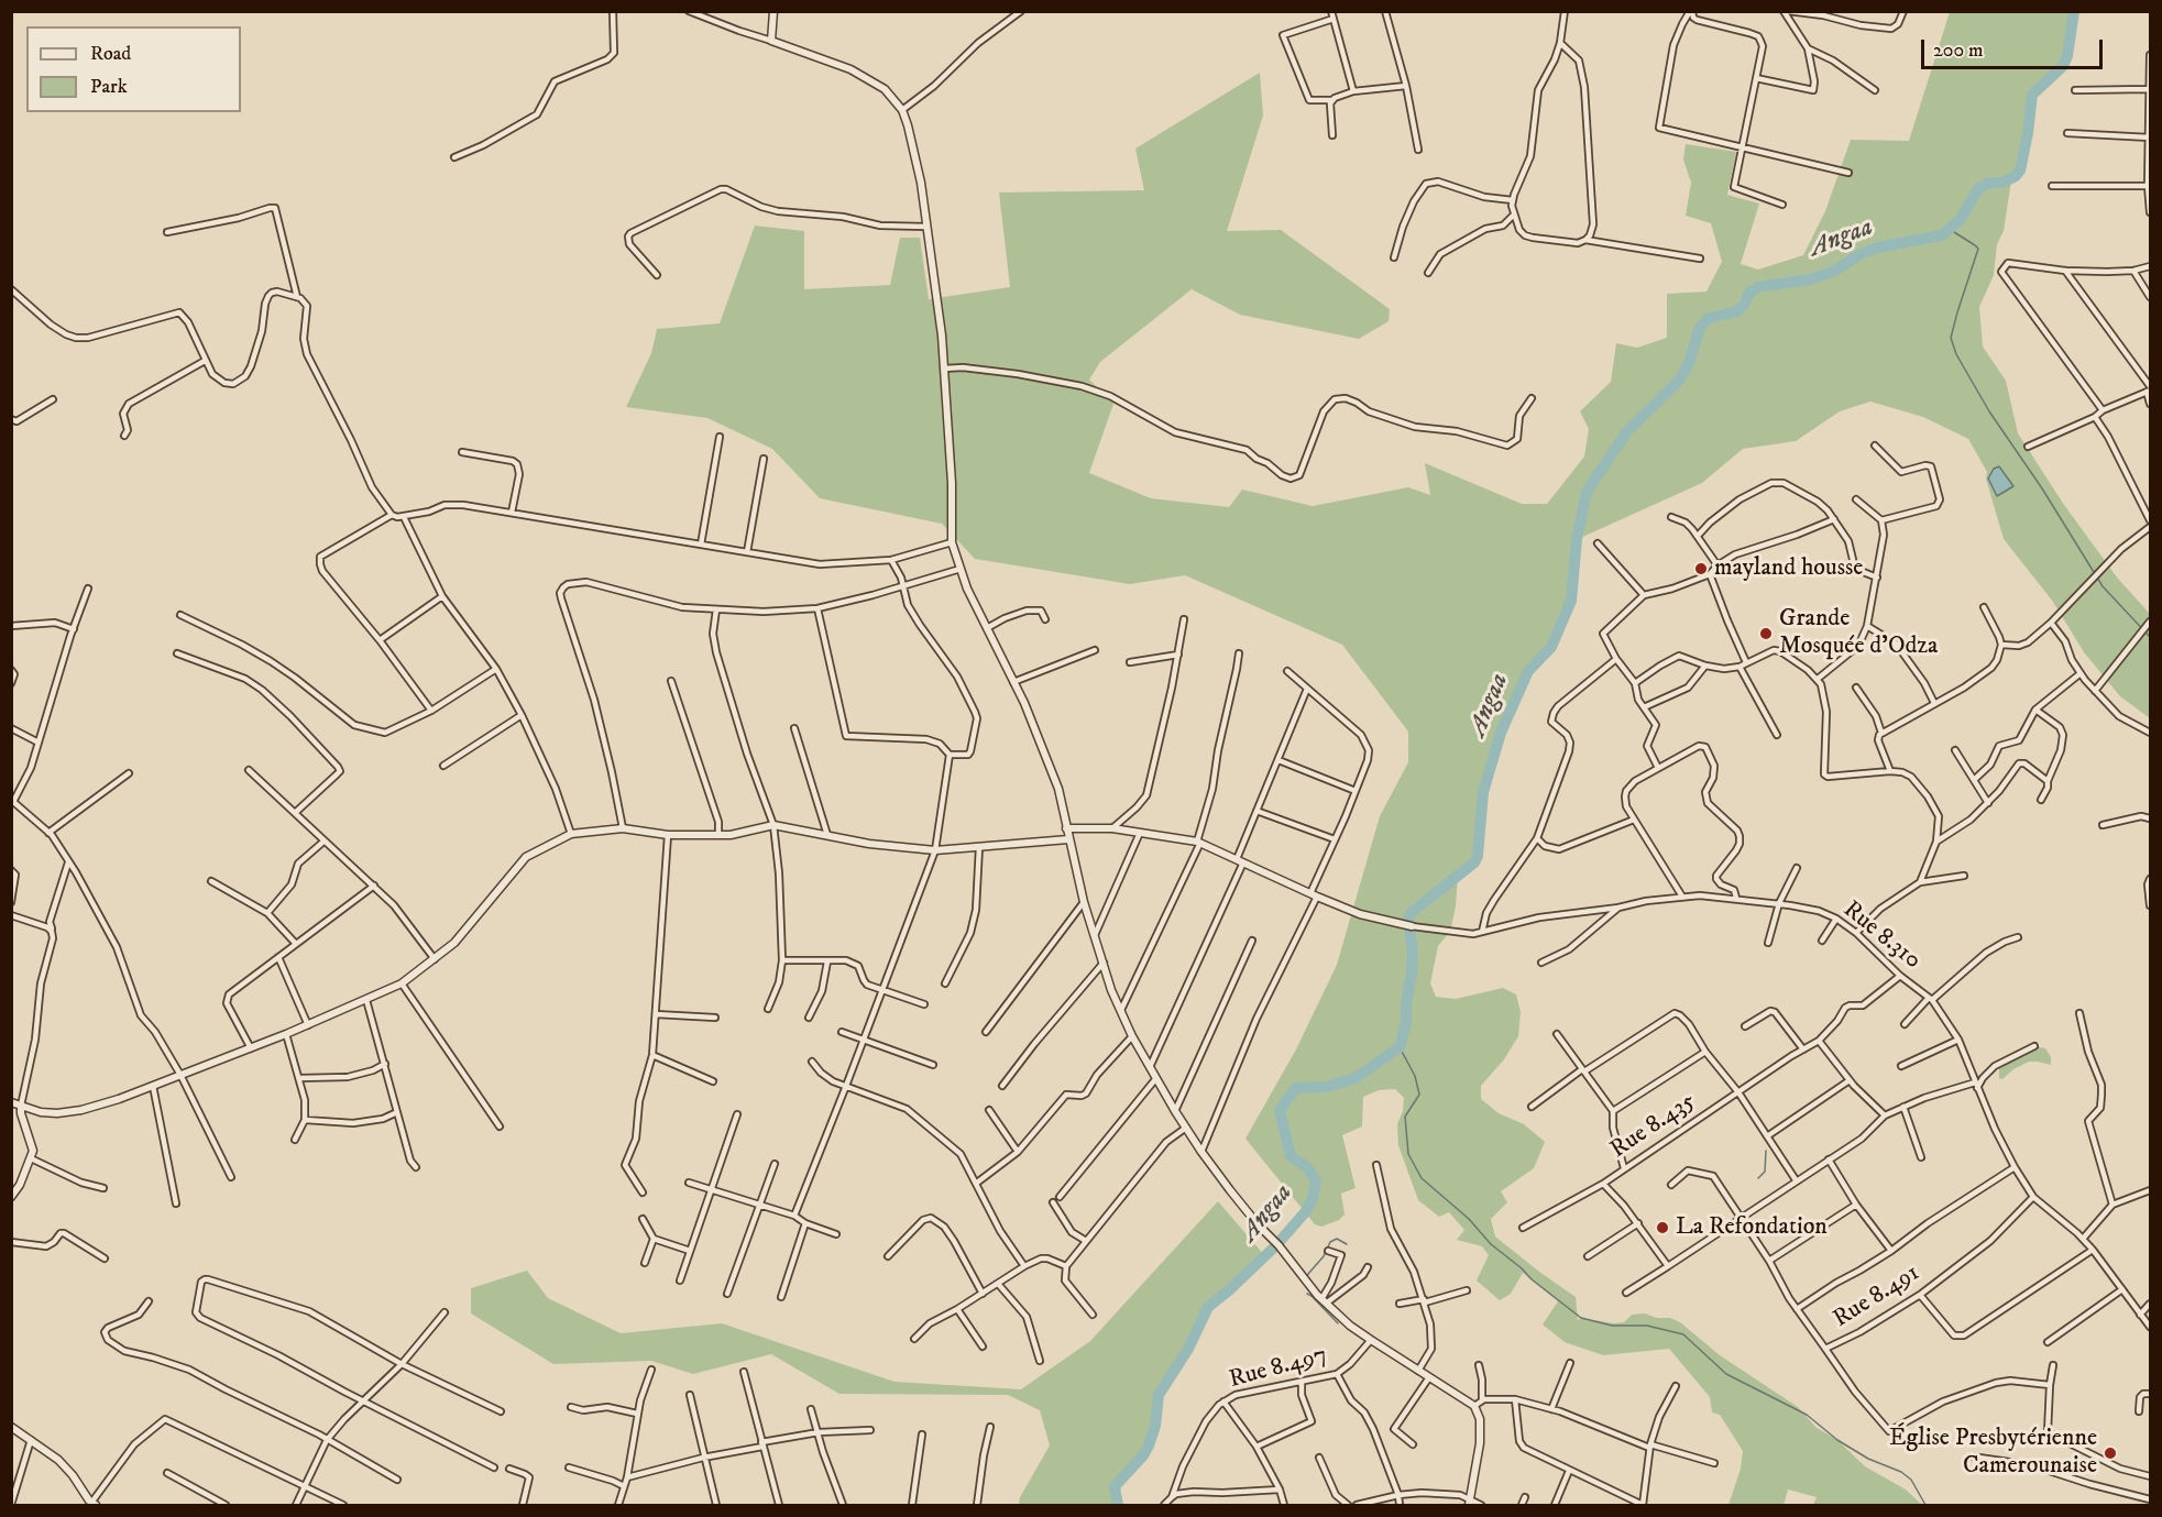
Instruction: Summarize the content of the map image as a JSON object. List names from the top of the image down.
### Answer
{
  "streets": {
    "street": [
      "Rue 8.310",
      "Rue 8.435",
      "Rue 8.491",
      "Rue 8.497"
    ]
  },
  "crossings": [
    ["Rue 8.310", "Rue 8.435"],
    ["Rue 8.310", "Rue 8.491"]
  ],
  "water": ["Angaa"],
  "places": [
    "mayland housse",
    "Grande Mosquée d'Odza",
    "La Refondation",
    "Église Presbytérienne Camerounaise"
  ],
  "legend": ["Road", "Park"],
  "scale_bar": "200 m"
}
